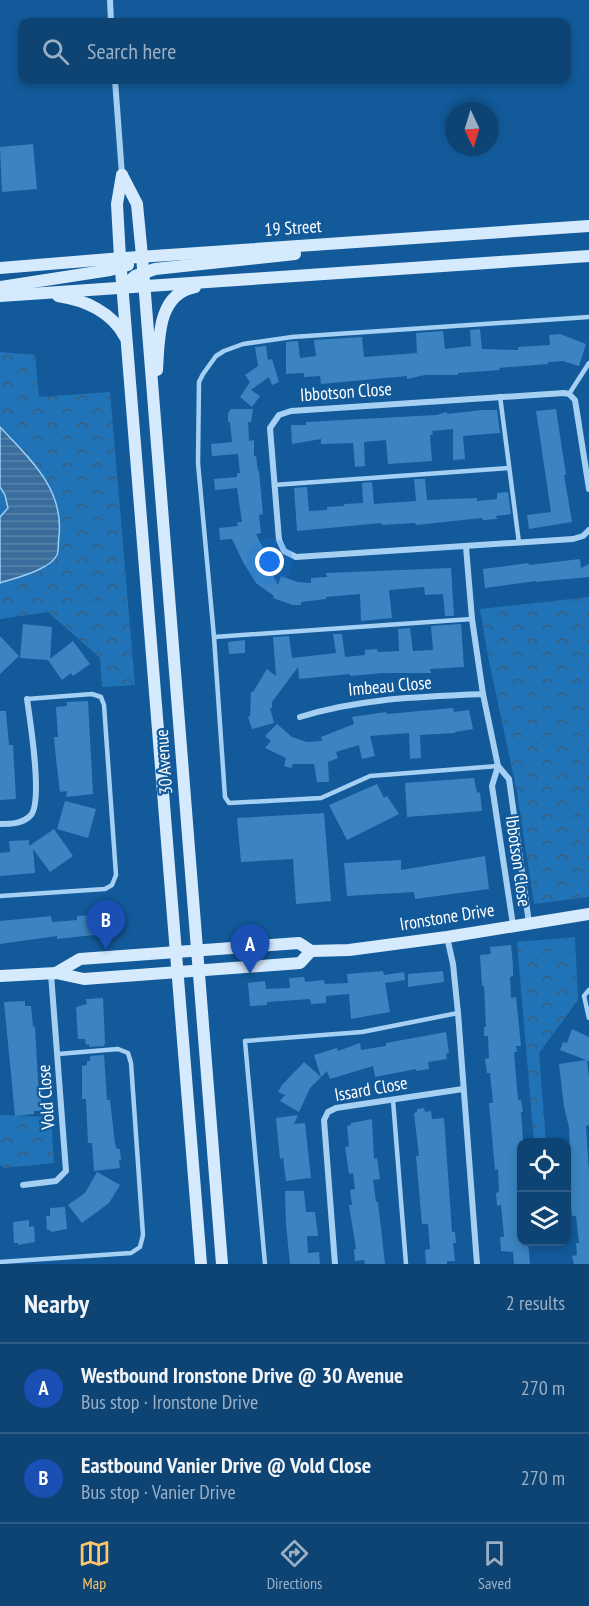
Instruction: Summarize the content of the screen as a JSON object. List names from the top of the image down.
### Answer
{
  "streets": {
    "main road": ["19 Street", "30 Avenue", "Ironstone Drive"],
    "street": [
      "Ibbotson Close",
      "Imbeau Close",
      "Issard Close",
      "Vold Close"
    ]
  },
  "crossings": [
    ["19 Street", "30 Avenue"],
    ["Ibbotson Close", "Imbeau Close"],
    ["Ibbotson Close", "Ironstone Drive"],
    ["30 Avenue", "Ironstone Drive"],
    ["Ironstone Drive", "Vold Close"]
  ],
  "north": "bottom",
  "page": {
    "search": "Search here",
    "pins": ["B", "A"],
    "heading": ["Nearby", "2 results"],
    "list": [
      {
        "mark": "A",
        "name": "Westbound Ironstone Drive @ 30 Avenue",
        "note": "Bus stop · Ironstone Drive",
        "value": "270 m"
      },
      {
        "mark": "B",
        "name": "Eastbound Vanier Drive @ Vold Close",
        "note": "Bus stop · Vanier Drive",
        "value": "270 m"
      }
    ],
    "nav": ["Map", "Directions", "Saved"]
  }
}
